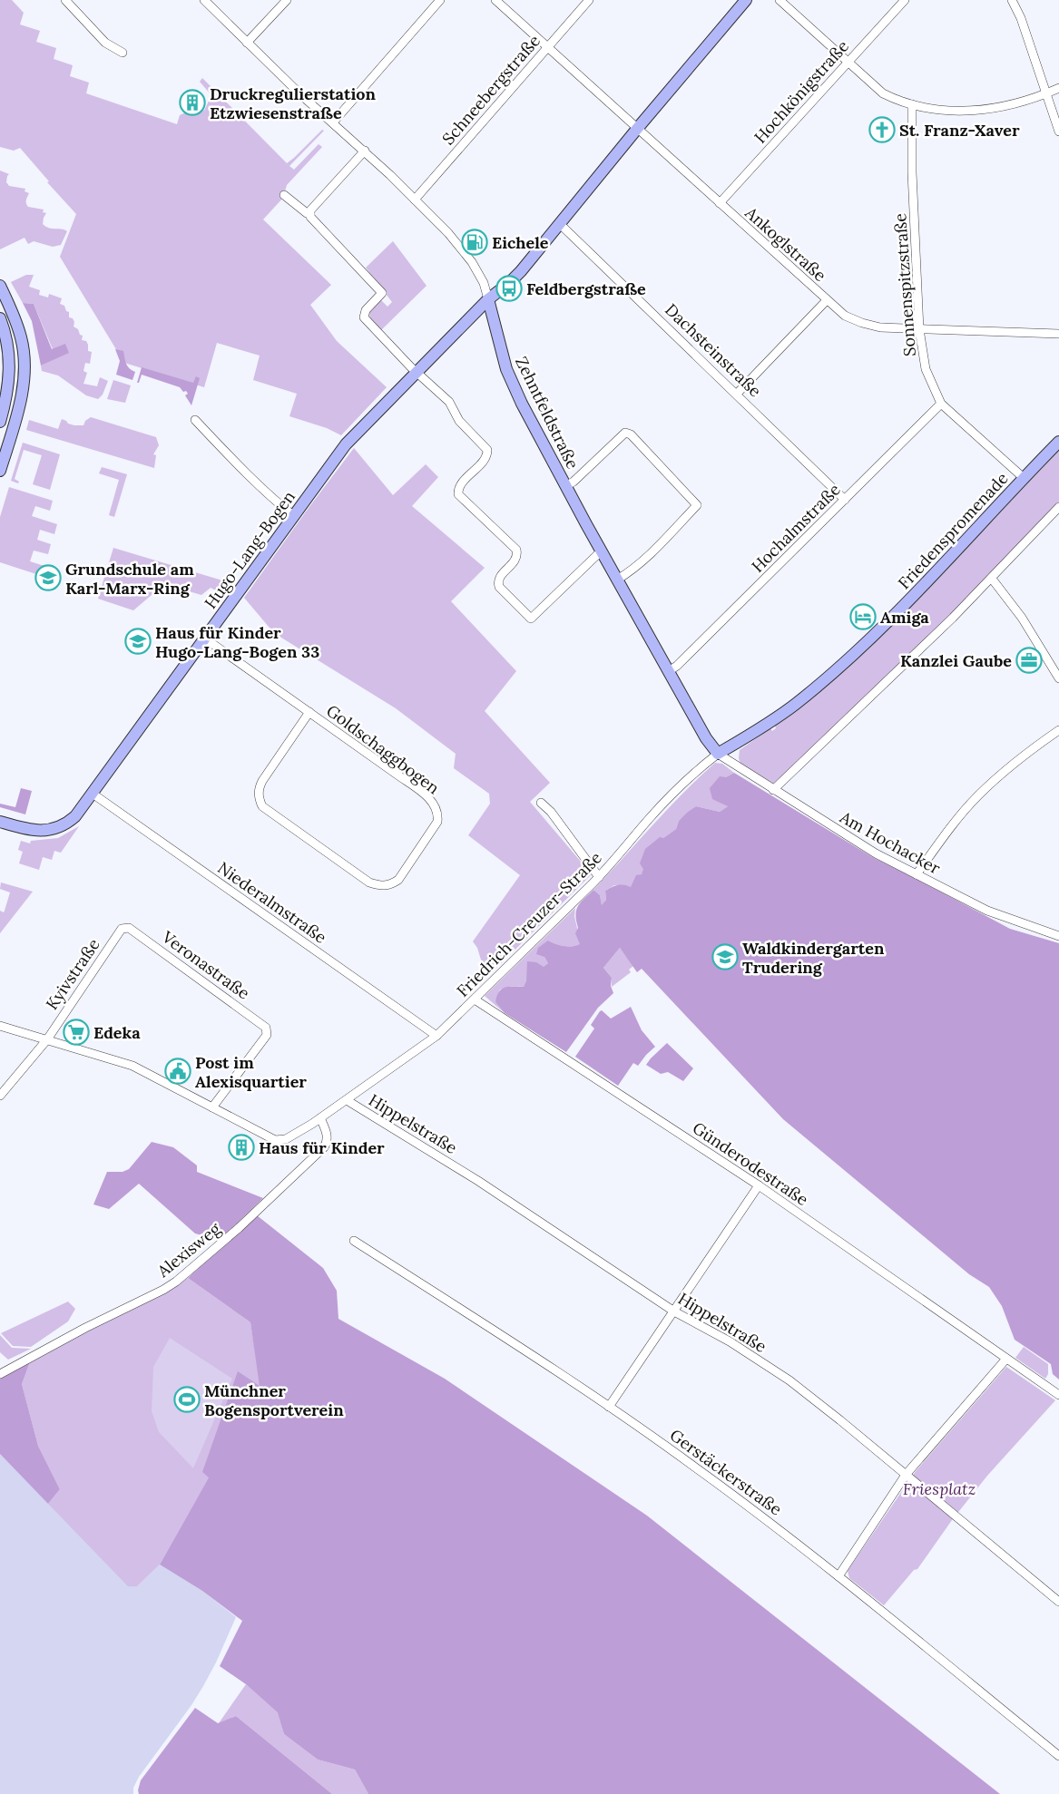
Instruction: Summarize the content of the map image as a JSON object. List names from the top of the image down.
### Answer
{
  "streets": {
    "street": [
      "Schneebergstraße",
      "Hochkönigstraße",
      "Ankoglstraße",
      "Sonnenspitzstraße",
      "Dachsteinstraße",
      "Zehntfeldstraße",
      "Hochalmstraße",
      "Friedenspromenade",
      "Hugo-Lang-Bogen",
      "Goldschaggbogen",
      "Am Hochacker",
      "Niederalmstraße",
      "Friedrich-Creuzer-Straße",
      "Veronastraße",
      "Kyivstraße",
      "Hippelstraße",
      "Günderodestraße",
      "Alexisweg",
      "Gerstäckerstraße"
    ]
  },
  "crossings": [
    ["Schneebergstraße", "Ankoglstraße"],
    ["Schneebergstraße", "Zehntfeldstraße"],
    ["Hochkönigstraße", "Ankoglstraße"],
    ["Ankoglstraße", "Sonnenspitzstraße"],
    ["Sonnenspitzstraße", "Hochalmstraße"],
    ["Sonnenspitzstraße", "Friedenspromenade"],
    ["Dachsteinstraße", "Hochalmstraße"],
    ["Zehntfeldstraße", "Hochalmstraße"],
    ["Zehntfeldstraße", "Friedenspromenade"],
    ["Zehntfeldstraße", "Hugo-Lang-Bogen"],
    ["Zehntfeldstraße", "Am Hochacker"],
    ["Zehntfeldstraße", "Friedrich-Creuzer-Straße"],
    ["Friedenspromenade", "Am Hochacker"],
    ["Friedenspromenade", "Friedrich-Creuzer-Straße"],
    ["Hugo-Lang-Bogen", "Goldschaggbogen"],
    ["Hugo-Lang-Bogen", "Niederalmstraße"],
    ["Am Hochacker", "Friedrich-Creuzer-Straße"],
    ["Niederalmstraße", "Friedrich-Creuzer-Straße"],
    ["Friedrich-Creuzer-Straße", "Veronastraße"],
    ["Friedrich-Creuzer-Straße", "Kyivstraße"],
    ["Friedrich-Creuzer-Straße", "Hippelstraße"],
    ["Friedrich-Creuzer-Straße", "Günderodestraße"],
    ["Friedrich-Creuzer-Straße", "Alexisweg"],
    ["Veronastraße", "Kyivstraße"]
  ],
  "parks": ["Friesplatz"],
  "places": {
    "building": ["Druckregulierstation Etzwiesenstraße", "Haus für Kinder"],
    "church": ["St. Franz-Xaver"],
    "fuel station": ["Eichele"],
    "bus stop": ["Feldbergstraße"],
    "school or university": ["Grundschule am Karl-Marx-Ring", "Haus für Kinder Hugo-Lang-Bogen 33", "Waldkindergarten Trudering"],
    "hotel": ["Amiga"],
    "office": ["Kanzlei Gaube"],
    "supermarket": ["Edeka"],
    "public building": ["Post im Alexisquartier"],
    "sports": ["Münchner Bogensportverein"]
  }
}
